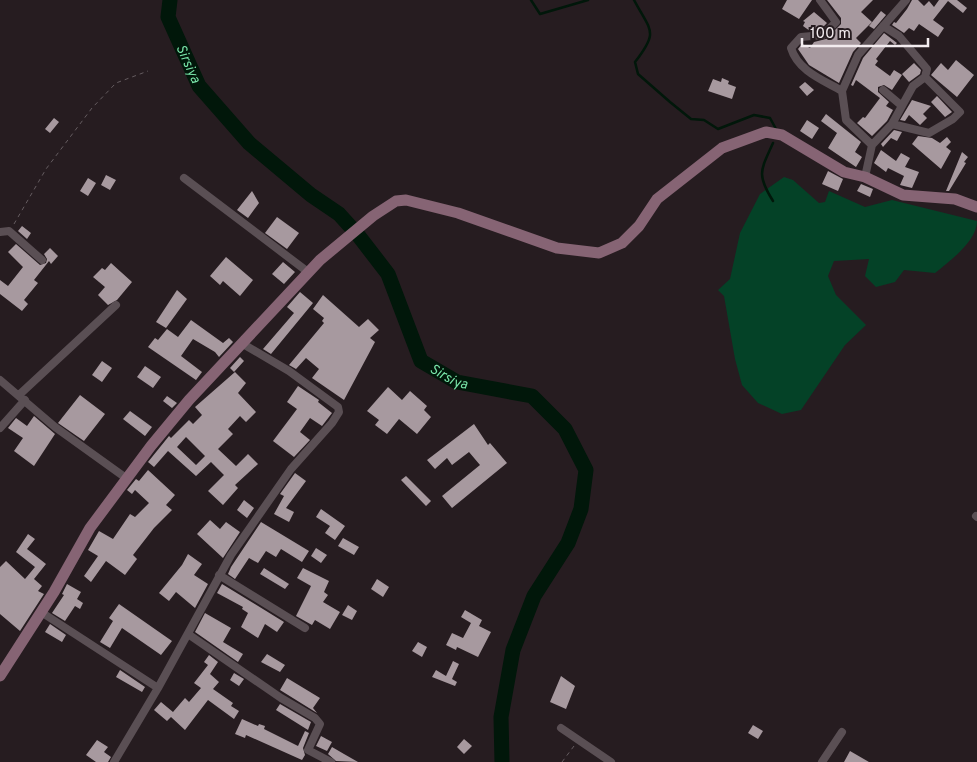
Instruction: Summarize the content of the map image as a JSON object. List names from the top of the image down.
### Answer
{
  "water": ["Sirsiya"],
  "scale_bar": "100 m"
}
